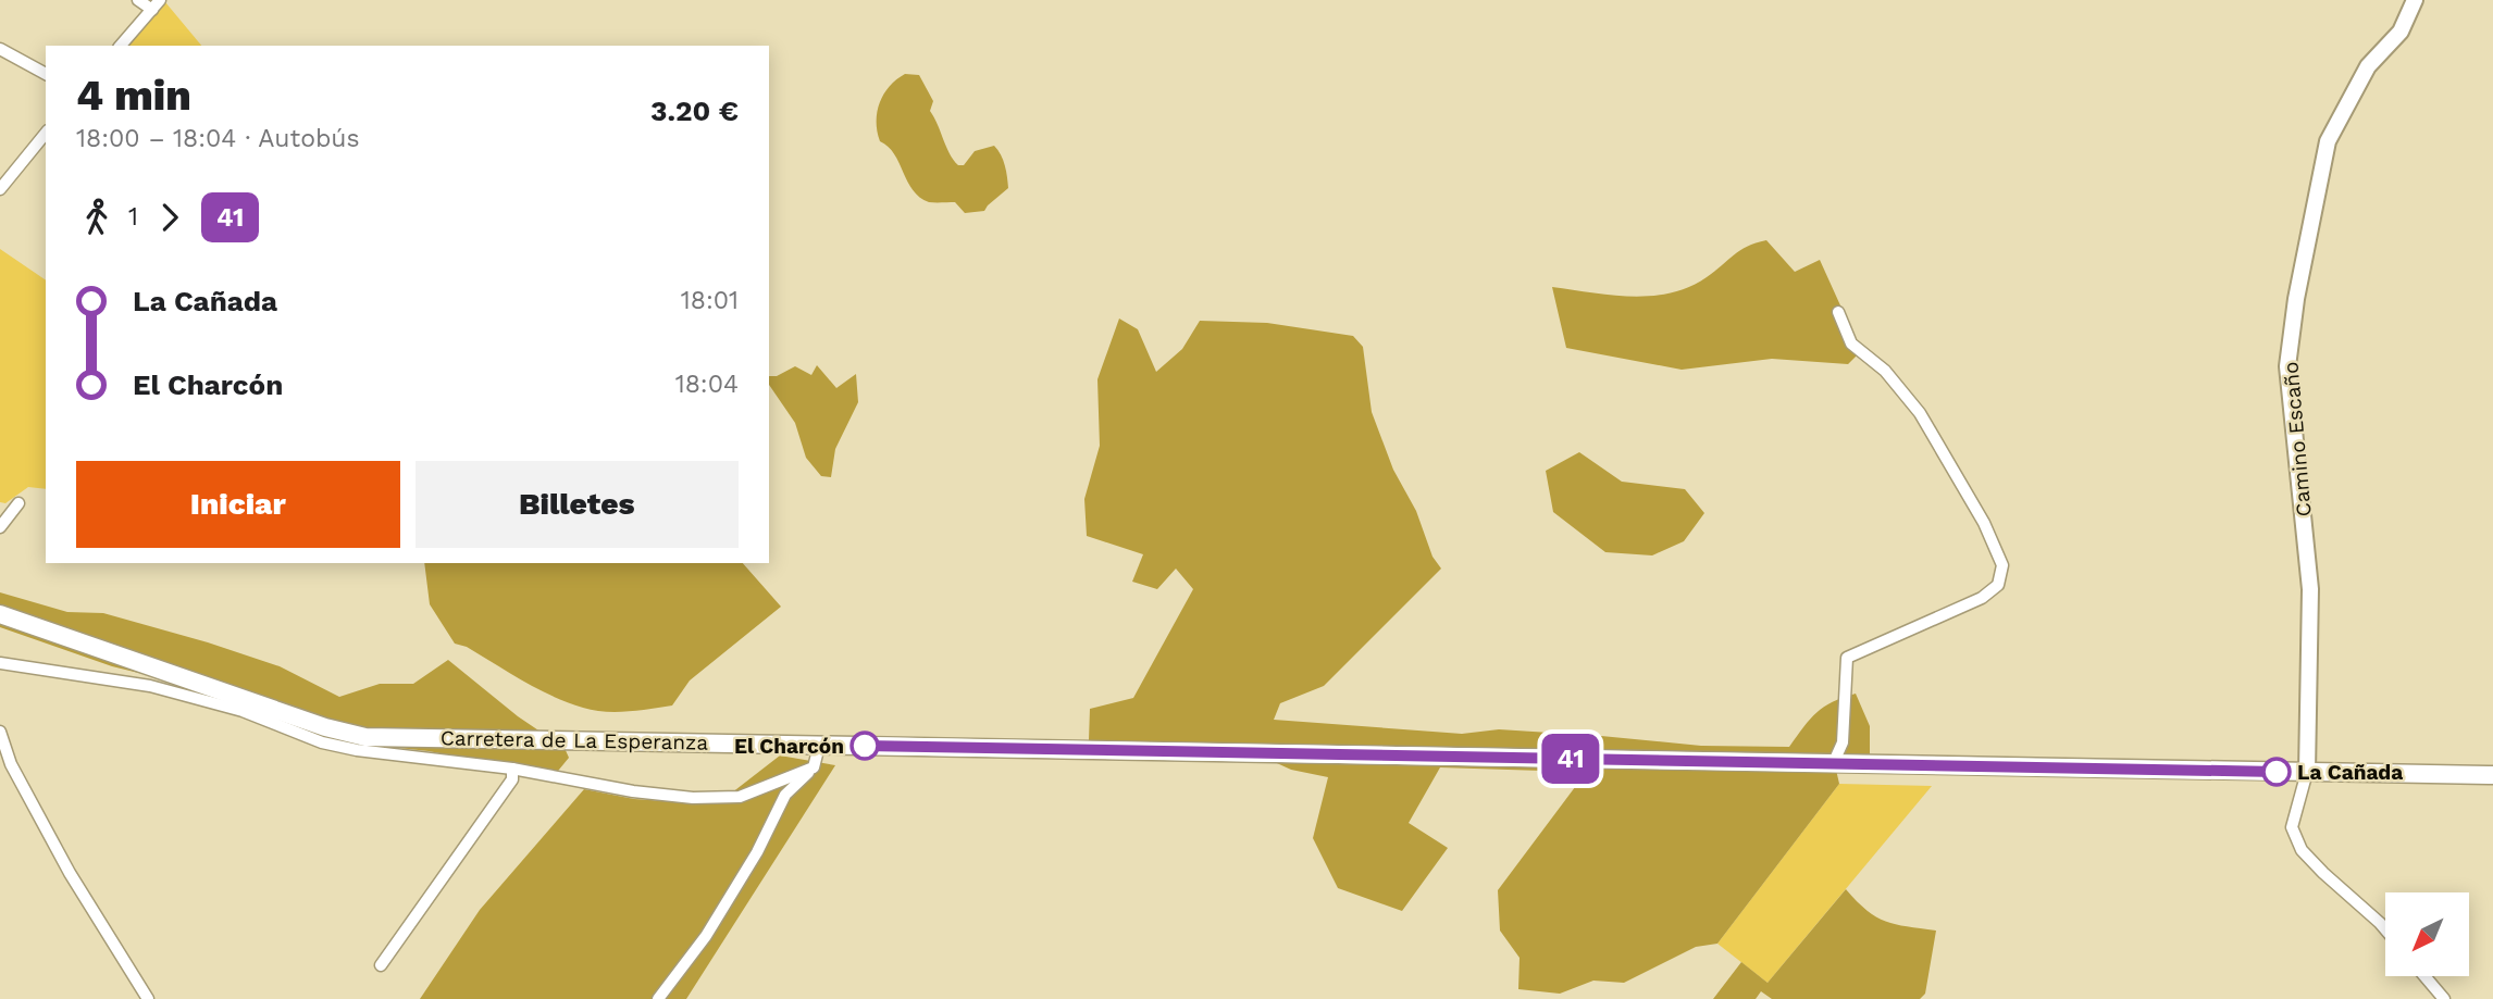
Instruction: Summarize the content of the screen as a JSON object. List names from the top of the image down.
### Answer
{
  "streets": {
    "main road": ["Camino Escaño", "Carretera de La Esperanza"]
  },
  "crossings": [
    ["Camino Escaño", "Carretera de La Esperanza"]
  ],
  "places": ["El Charcón", "La Cañada"],
  "lines": ["bus line 41"],
  "north": "bottom left",
  "page": {
    "on_map": "41",
    "heading": ["4 min", "18:00 – 18:04 · Autobús", "3.20 €"],
    "legs": ["1", "41"],
    "list": [
      {
        "name": "La Cañada",
        "value": "18:01"
      },
      {
        "name": "El Charcón",
        "value": "18:04"
      }
    ],
    "buttons": ["Iniciar", "Billetes"]
  }
}
